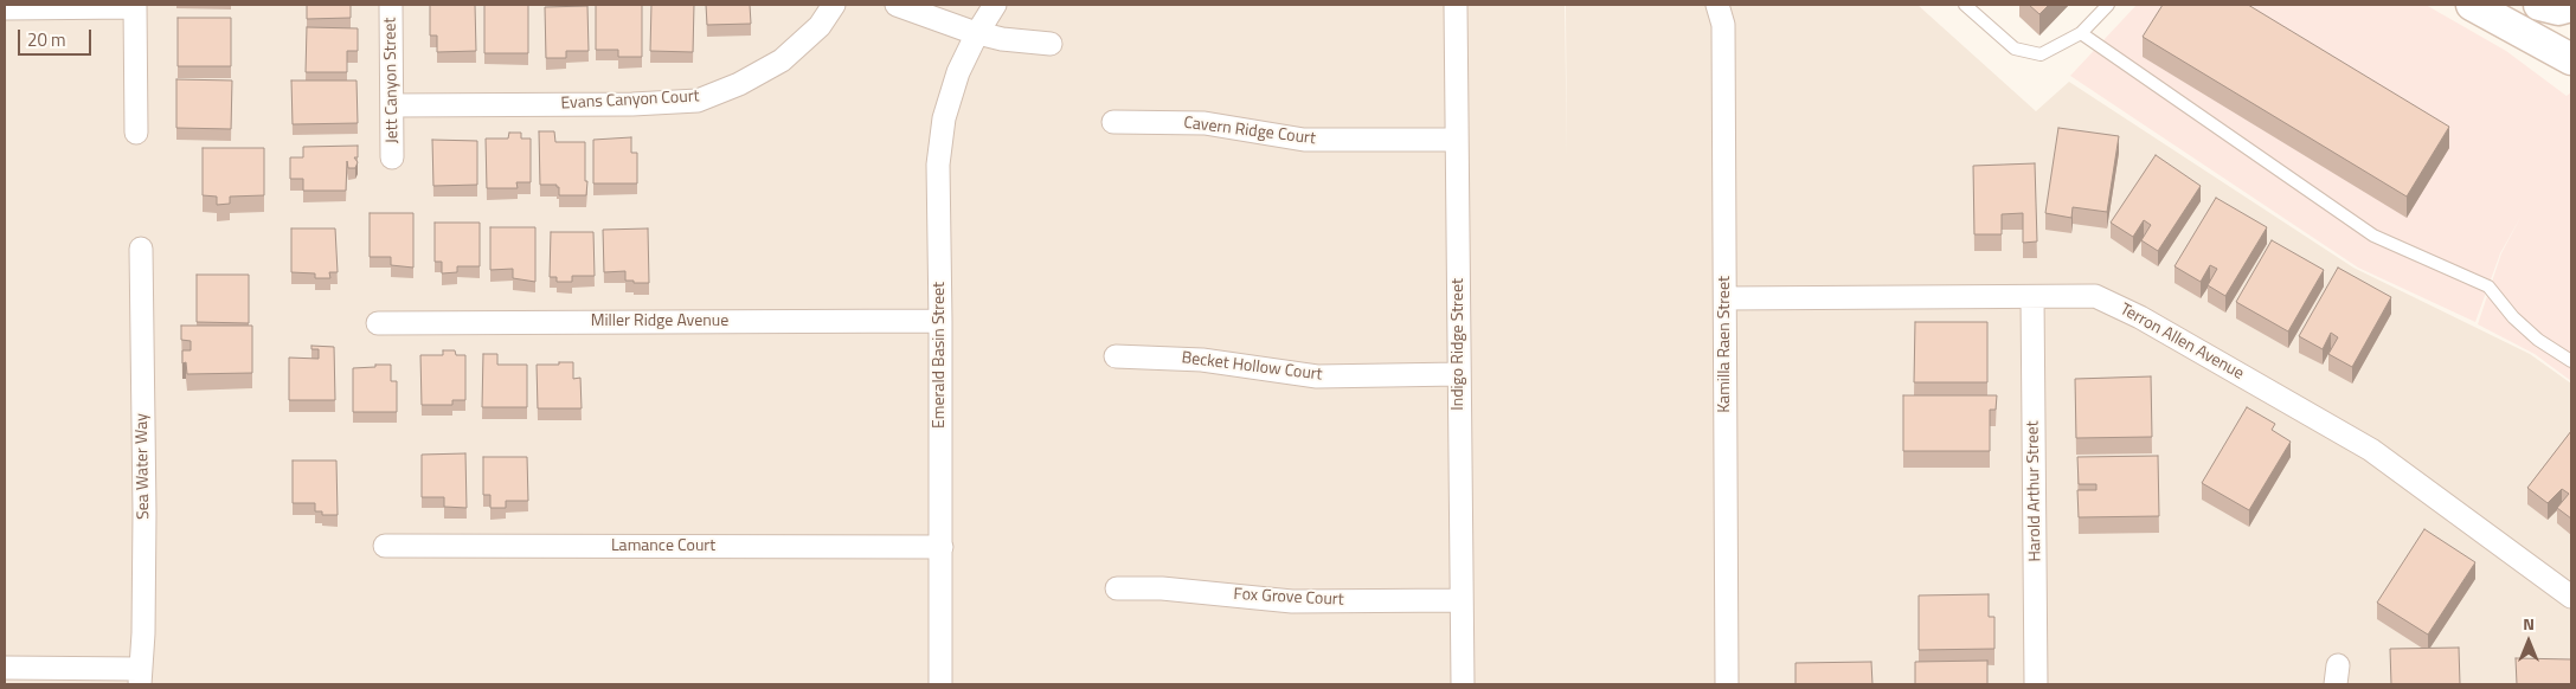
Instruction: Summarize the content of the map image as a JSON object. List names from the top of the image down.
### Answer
{
  "streets": {
    "street": [
      "Jett Canyon Street",
      "Evans Canyon Court",
      "Cavern Ridge Court",
      "Miller Ridge Avenue",
      "Terron Allen Avenue",
      "Indigo Ridge Street",
      "Kamilla Raen Street",
      "Emerald Basin Street",
      "Becket Hollow Court",
      "Sea Water Way",
      "Harold Arthur Street",
      "Lamance Court",
      "Fox Grove Court"
    ]
  },
  "crossings": [
    ["Jett Canyon Street", "Evans Canyon Court"],
    ["Cavern Ridge Court", "Indigo Ridge Street"],
    ["Miller Ridge Avenue", "Emerald Basin Street"],
    ["Terron Allen Avenue", "Kamilla Raen Street"],
    ["Terron Allen Avenue", "Harold Arthur Street"],
    ["Indigo Ridge Street", "Becket Hollow Court"],
    ["Indigo Ridge Street", "Fox Grove Court"],
    ["Emerald Basin Street", "Lamance Court"]
  ],
  "scale_bar": "20 m",
  "north": "top"
}
